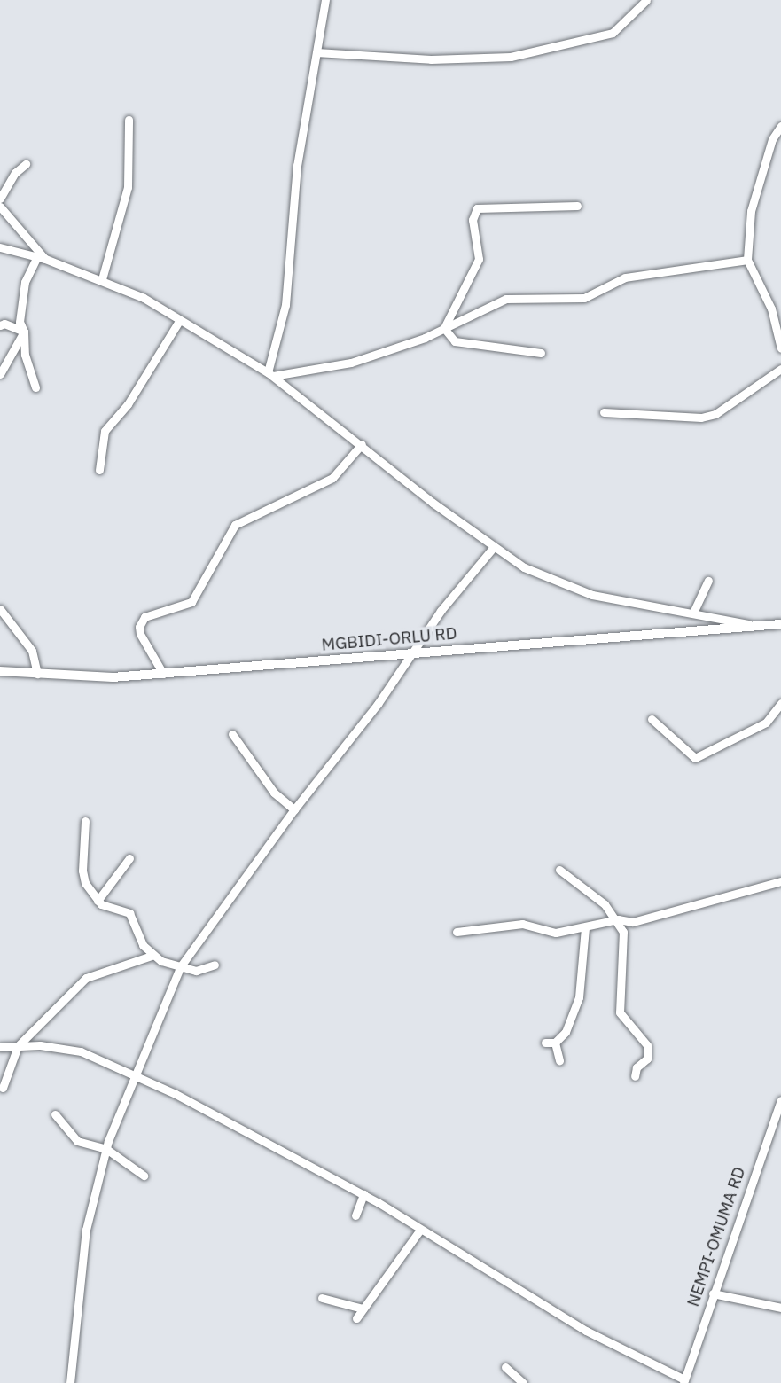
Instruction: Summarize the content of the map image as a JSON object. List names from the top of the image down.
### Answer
{
  "streets": {
    "main road": ["MGBIDI-ORLU RD"],
    "street": ["NEMPI-OMUMA RD"]
  }
}
